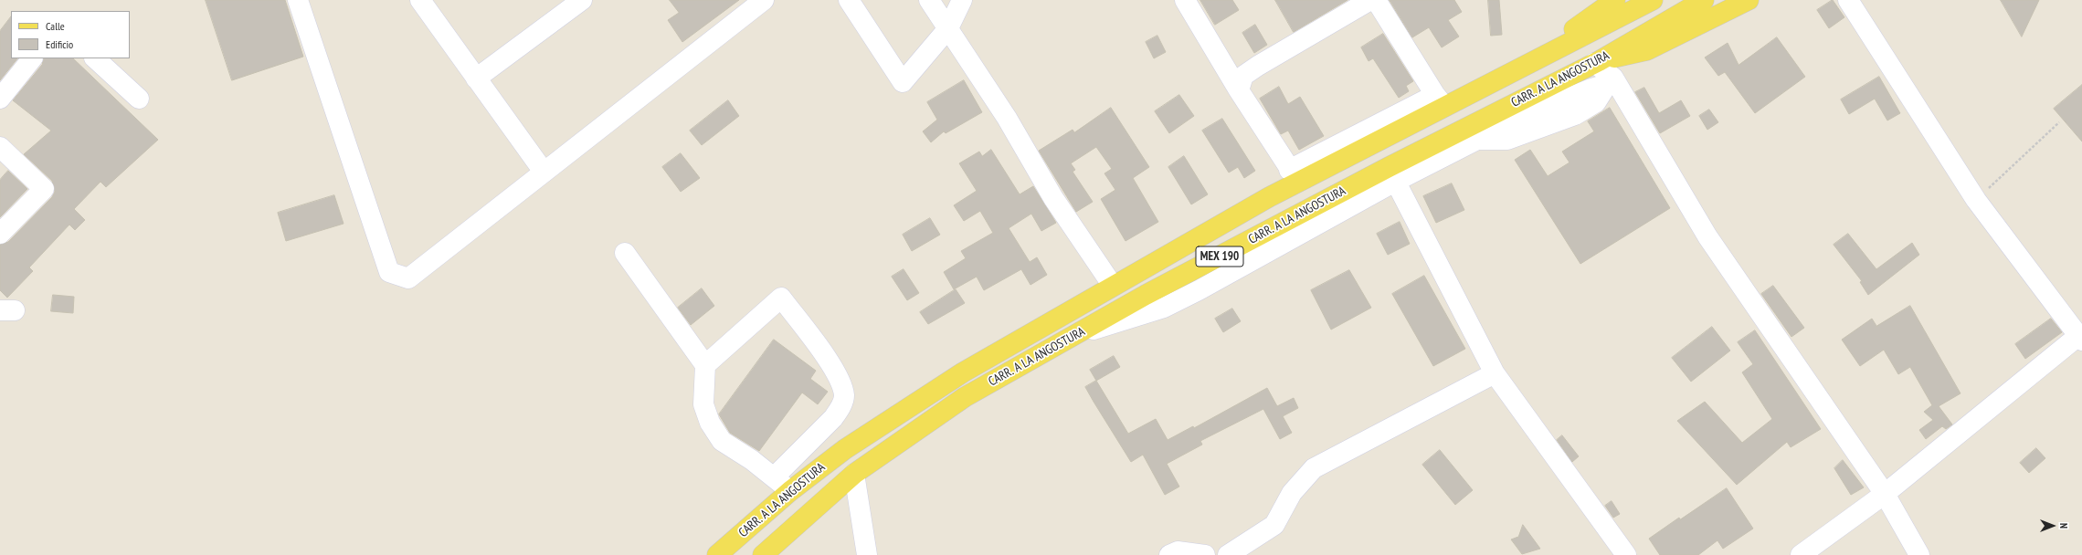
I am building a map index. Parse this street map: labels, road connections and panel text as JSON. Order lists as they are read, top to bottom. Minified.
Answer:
{"streets":{"main road":["CARR. A LA ANGOSTURA","MEX 190"]},"legend":["Calle","Edificio"],"north":"right"}
